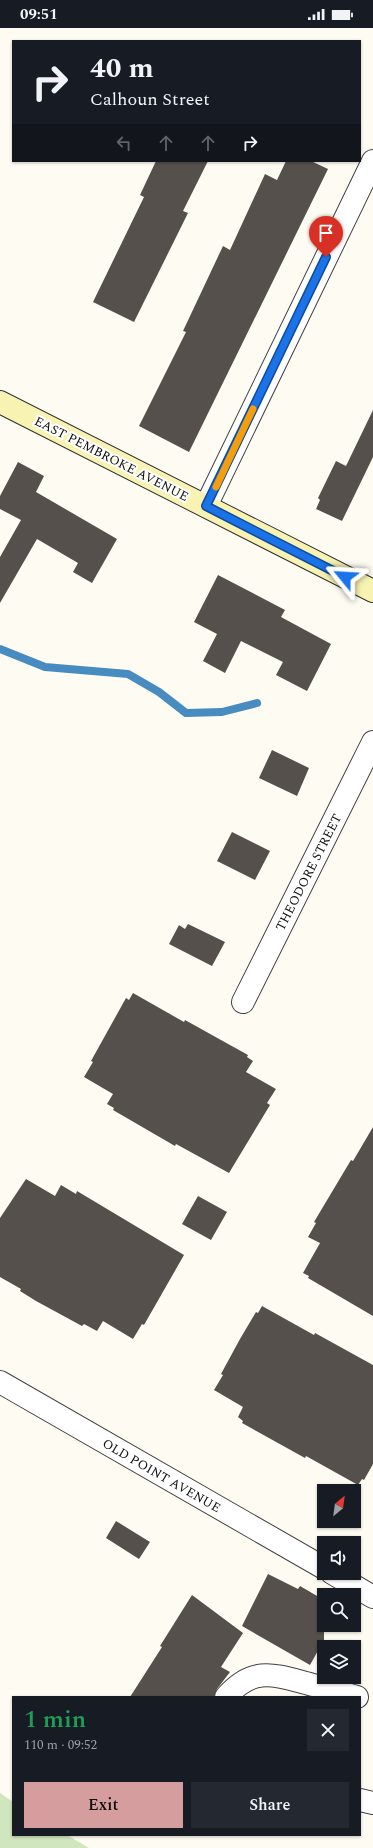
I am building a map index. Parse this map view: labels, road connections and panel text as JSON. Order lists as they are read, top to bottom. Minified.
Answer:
{"streets":{"main road":["EAST PEMBROKE AVENUE"],"street":["THEODORE STREET","OLD POINT AVENUE"]},"north":"top right","page":{"status":"09:51","turn":["40 m","Calhoun Street"],"heading":["1 min","110 m · 09:52"],"buttons":["Exit","Share"]}}
